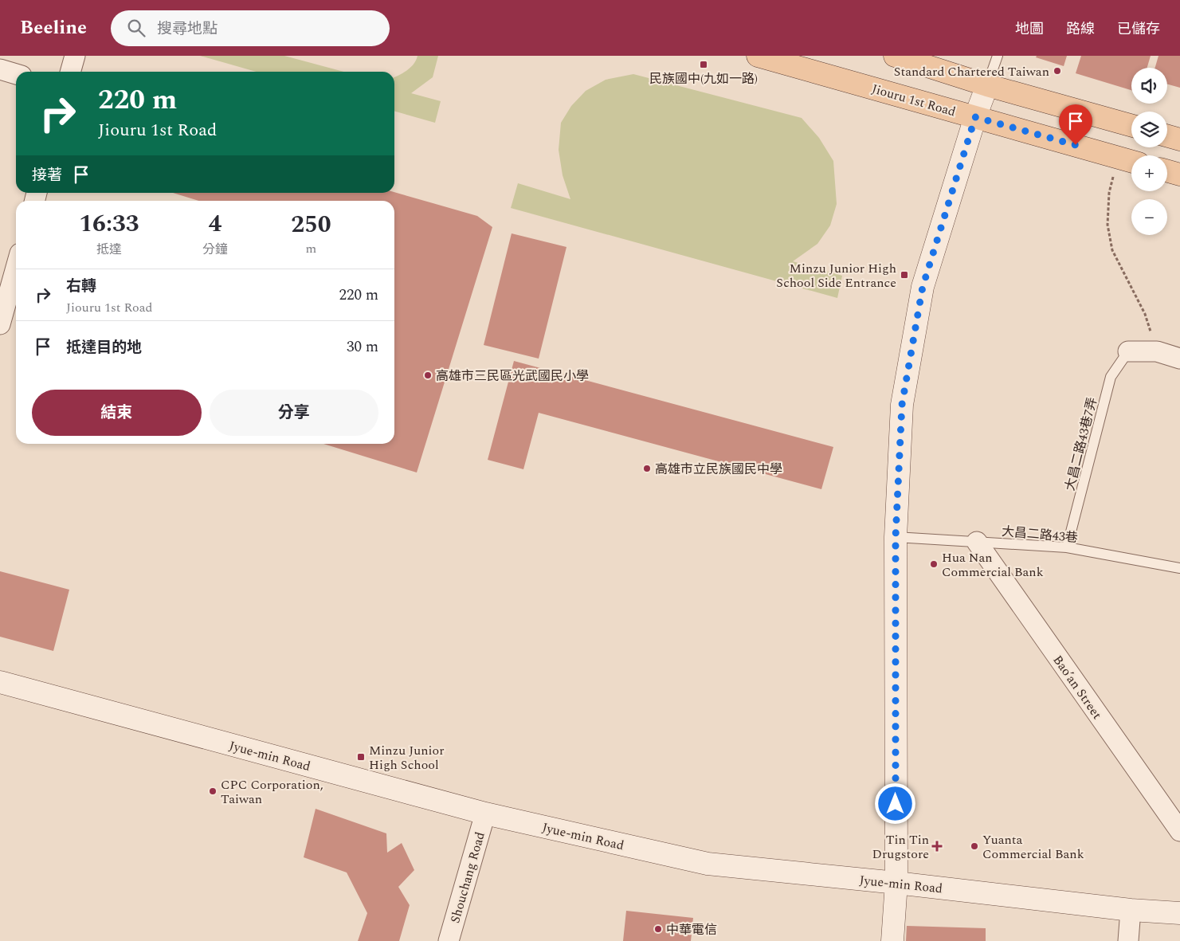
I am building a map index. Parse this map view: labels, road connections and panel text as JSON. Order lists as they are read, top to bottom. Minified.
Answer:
{"streets":{"main road":["Jiouru 1st Road"],"street":["Bao’an Street","Jyue-min Road","Shouchang Road"],"lane":["大昌二路43巷7弄","大昌二路43巷"]},"crossings":[["大昌二路43巷7弄","大昌二路43巷"],["大昌二路43巷","Bao’an Street"],["Jyue-min Road","Shouchang Road"]],"places":{"transit":["民族國中(九如一路)","Minzu Junior High School Side Entrance","Minzu Junior High School"],"other":["Standard Chartered Taiwan","高雄市三民區光武國民小學","高雄市立民族國民中學","Hua Nan Commercial Bank","CPC Corporation, Taiwan","Yuanta Commercial Bank","中華電信"],"health":["Tin Tin Drugstore"]},"page":{"header":"Beeline","search":"搜尋地點","nav":["地圖","路線","已儲存"],"map_buttons":["+","−"],"turn":["220 m","Jiouru 1st Road"],"then":"接著","eta":["16:33","抵達","4","分鐘","250","m"],"list":[{"name":"右轉","note":"Jiouru 1st Road","value":"220 m"},{"name":"抵達目的地","value":"30 m"}],"buttons":["結束","分享"]}}
